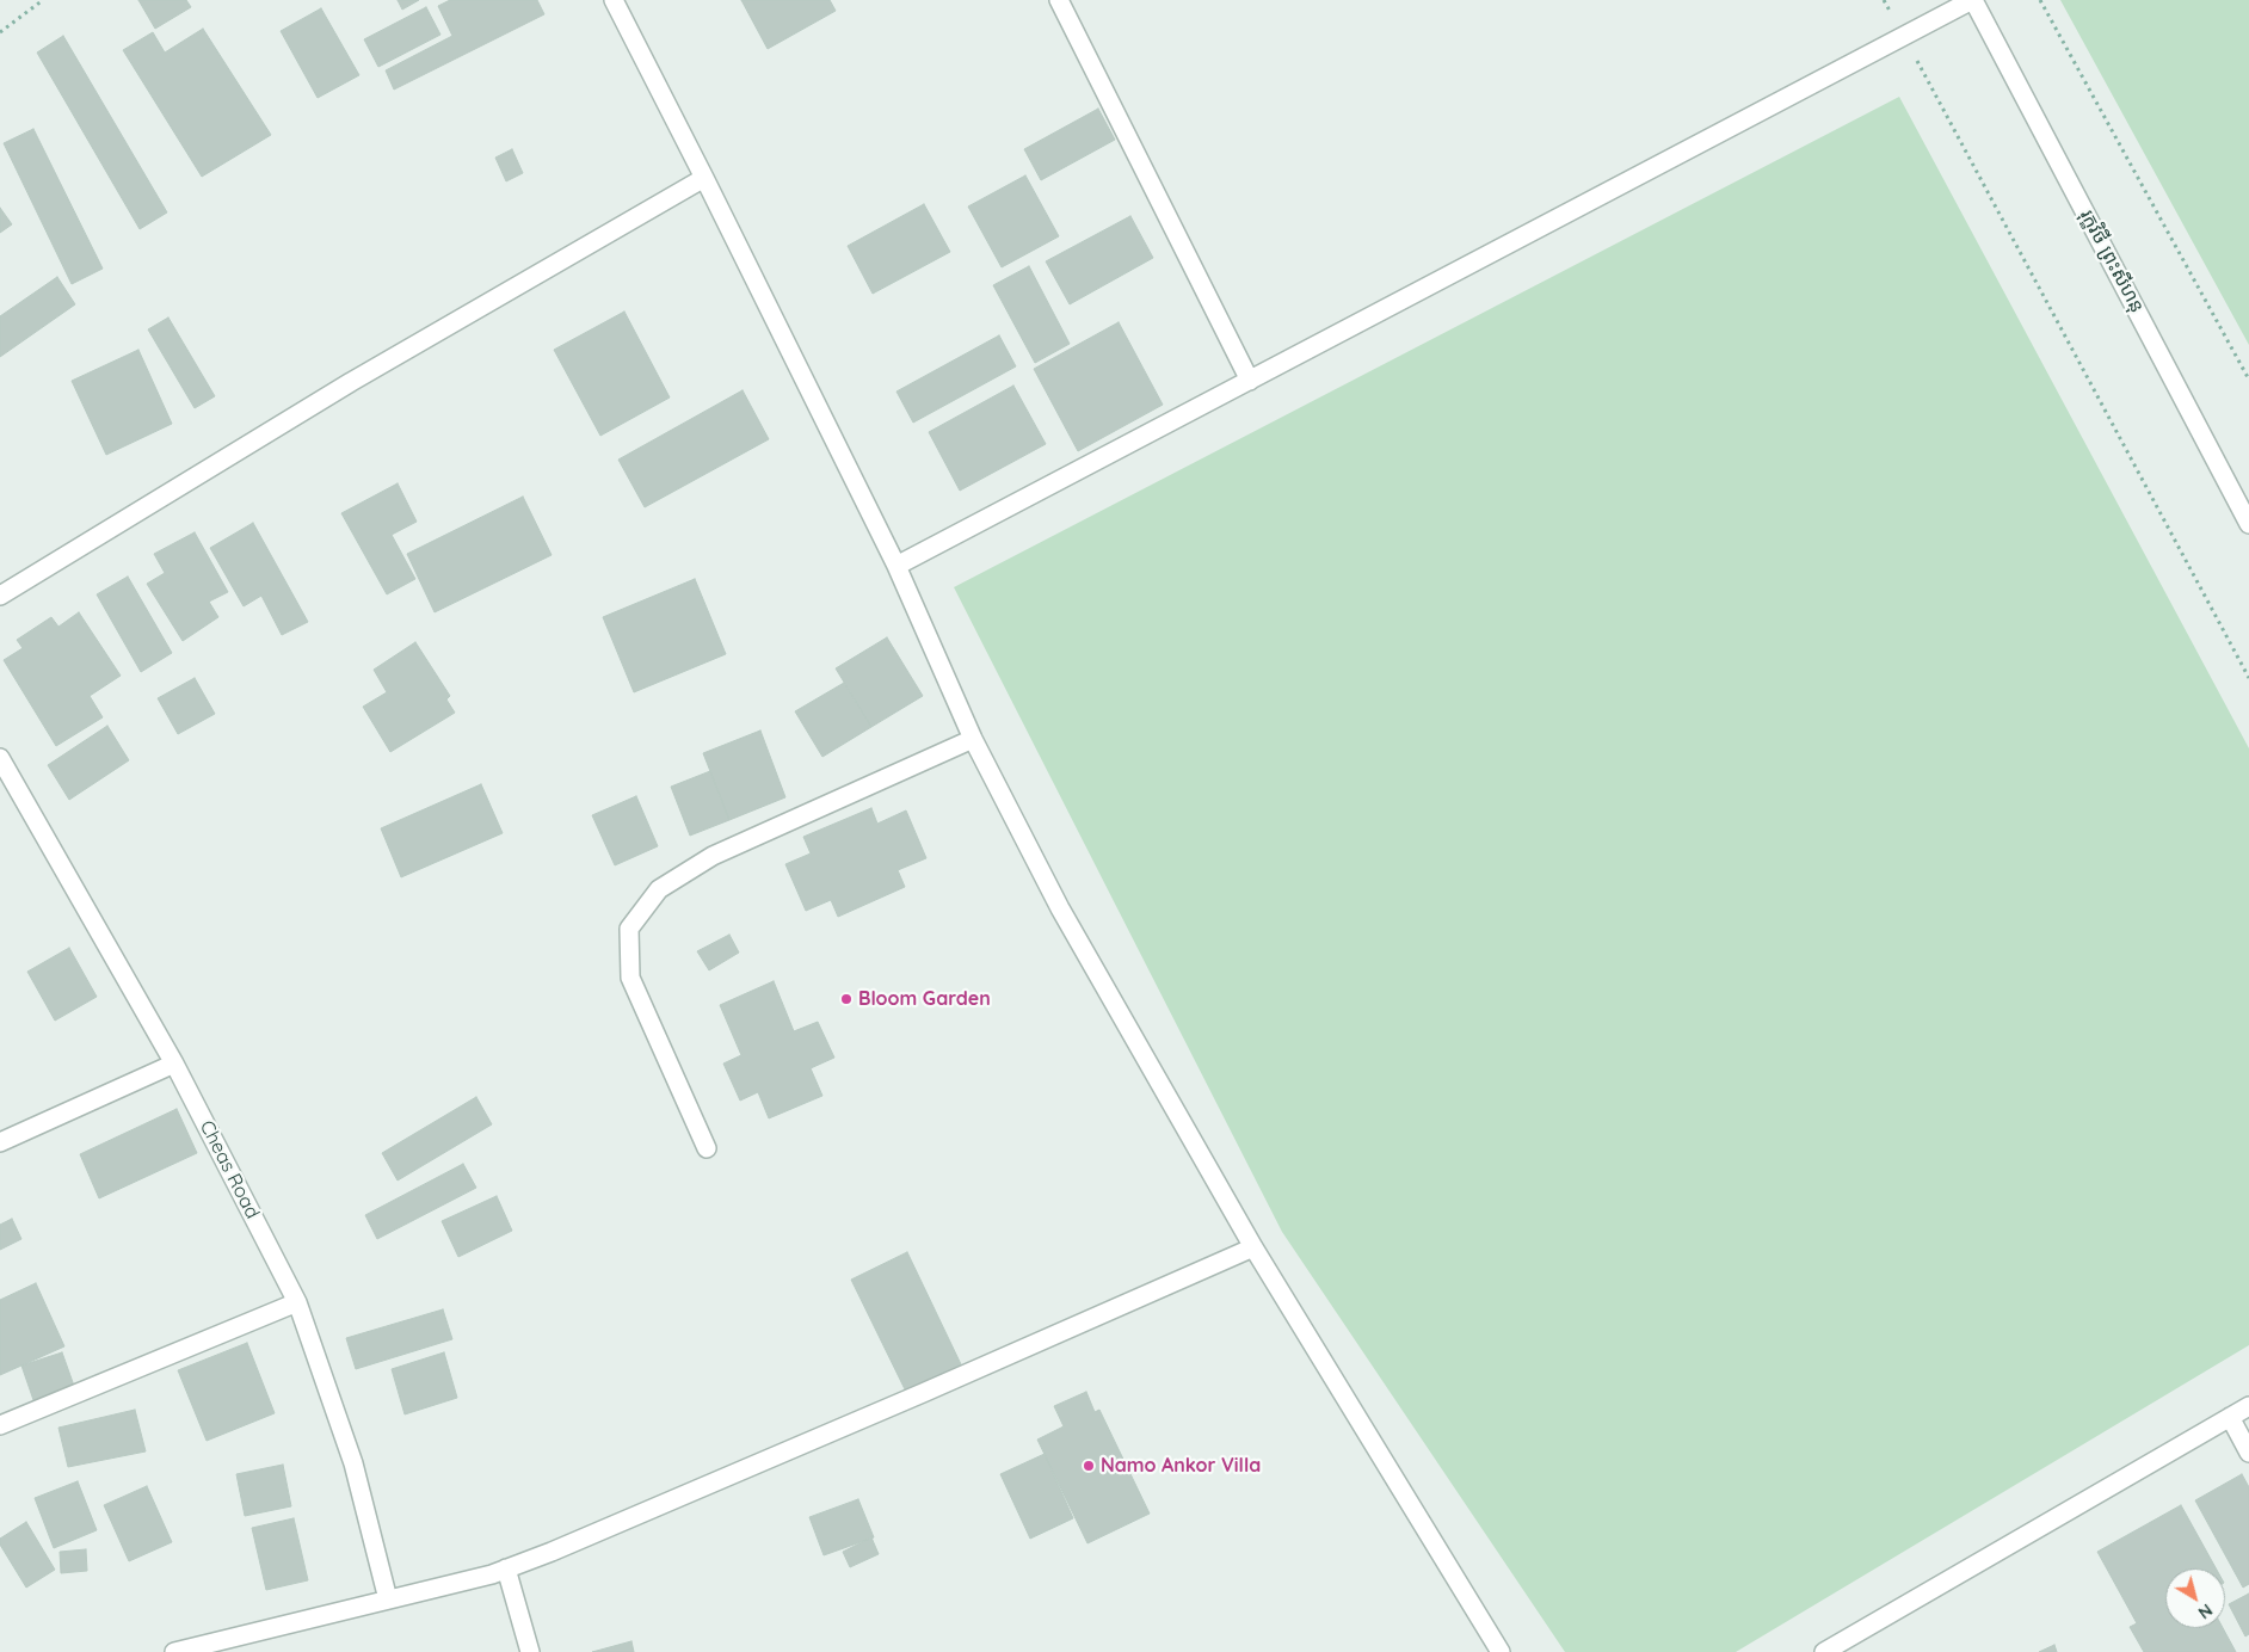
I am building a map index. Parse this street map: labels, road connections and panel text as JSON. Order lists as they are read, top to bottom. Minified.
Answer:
{"streets":{"street":["រុក្ខវិថី ព្រះសីហនុ","Cheas Road"]},"places":["Bloom Garden","Namo Ankor Villa"],"north":"bottom right"}
